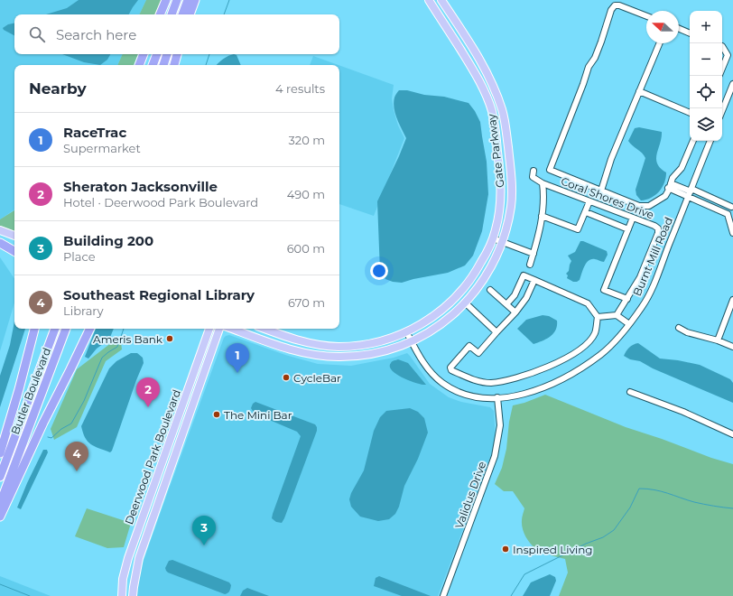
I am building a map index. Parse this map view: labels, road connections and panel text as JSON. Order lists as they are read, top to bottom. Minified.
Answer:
{"streets":{"highway":["Butler Boulevard"],"main road":["Gate Parkway","Deerwood Park Boulevard"],"street":["Coral Shores Drive","Burnt Mill Road","Validus Drive"]},"crossings":[["Gate Parkway","Burnt Mill Road"],["Burnt Mill Road","Validus Drive"]],"places":["Ameris Bank","CycleBar","The Mini Bar","Inspired Living"],"north":"left","page":{"map_buttons":["+","−"],"search":"Search here","heading":["Nearby","4 results"],"list":[{"mark":"1","name":"RaceTrac","note":"Supermarket","value":"320 m"},{"mark":"2","name":"Sheraton Jacksonville","note":"Hotel · Deerwood Park Boulevard","value":"490 m"},{"mark":"3","name":"Building 200","note":"Place","value":"600 m"},{"mark":"4","name":"Southeast Regional Library","note":"Library","value":"670 m"}],"pins":["1","2","4","3"]}}
